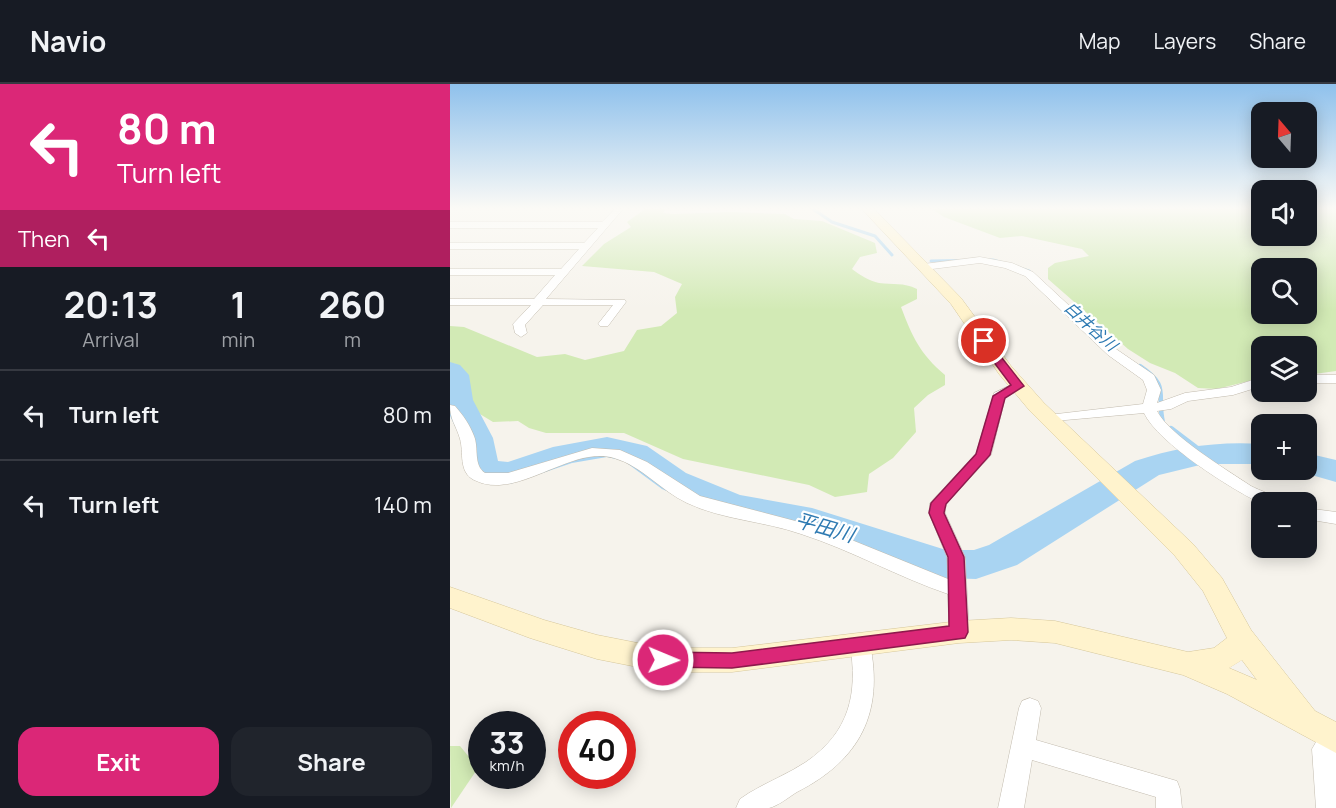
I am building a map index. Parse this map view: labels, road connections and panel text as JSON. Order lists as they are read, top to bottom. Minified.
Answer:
{"water":["白井谷川","平田川"],"north":"top","page":{"header":"Navio","nav":["Map","Layers","Share"],"turn":["80 m","Turn left"],"map_buttons":["+","−"],"then":"Then","eta":["20:13","Arrival","1","min","260","m"],"list":[{"name":"Turn left","value":"80 m"},{"name":"Turn left","value":"140 m"}],"speed":"33 km/h","limit":"40","buttons":["Exit","Share"]}}
